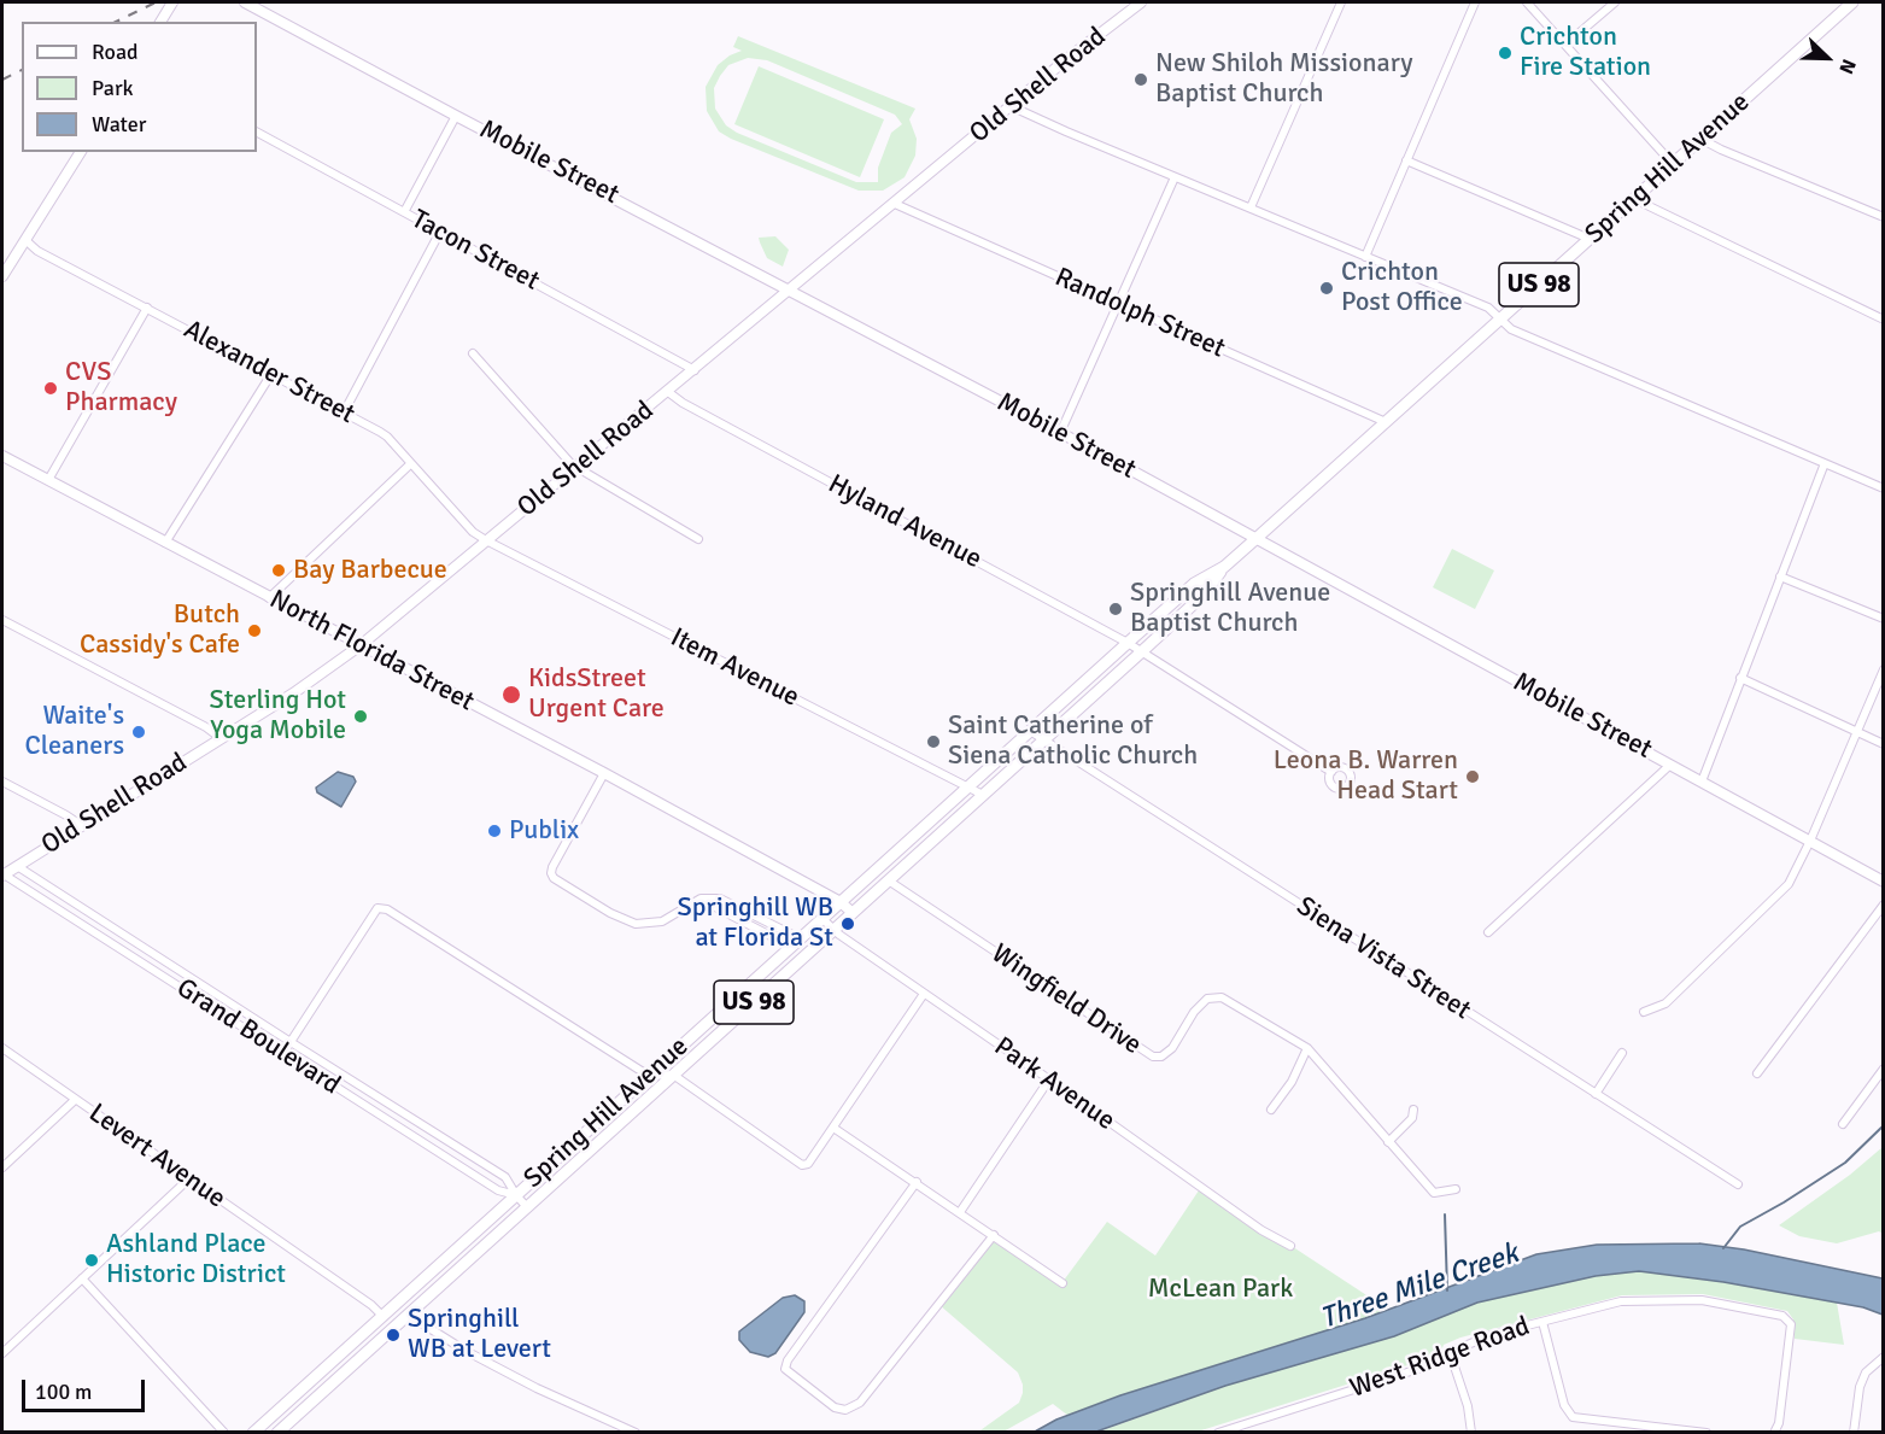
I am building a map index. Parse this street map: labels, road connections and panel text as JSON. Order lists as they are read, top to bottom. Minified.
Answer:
{"streets":{"main road":["Spring Hill Avenue","US 98"],"street":["Old Shell Road","Mobile Street","Tacon Street","Randolph Street","Alexander Street","Hyland Avenue","North Florida Street","Item Avenue","Siena Vista Street","Wingfield Drive","Grand Boulevard","Park Avenue","Levert Avenue","West Ridge Road"]},"crossings":[["Old Shell Road","Mobile Street"],["Old Shell Road","Tacon Street"],["Old Shell Road","Randolph Street"],["Old Shell Road","Alexander Street"],["Old Shell Road","Hyland Avenue"],["Old Shell Road","North Florida Street"],["Old Shell Road","Item Avenue"],["Old Shell Road","Grand Boulevard"],["Mobile Street","Spring Hill Avenue"],["Spring Hill Avenue","Randolph Street"],["Spring Hill Avenue","Hyland Avenue"],["Spring Hill Avenue","North Florida Street"],["Spring Hill Avenue","Item Avenue"],["Spring Hill Avenue","Siena Vista Street"],["Spring Hill Avenue","Wingfield Drive"],["Spring Hill Avenue","Grand Boulevard"],["Spring Hill Avenue","Park Avenue"],["Spring Hill Avenue","Levert Avenue"],["Alexander Street","Item Avenue"]],"water":["Three Mile Creek"],"parks":["McLean Park"],"places":["Crichton Fire Station","New Shiloh Missionary Baptist Church","Crichton Post Office","CVS Pharmacy","Bay Barbecue","Springhill Avenue Baptist Church","Butch Cassidy's Cafe","KidsStreet Urgent Care","Sterling Hot Yoga Mobile","Waite's Cleaners","Saint Catherine of Siena Catholic Church","Leona B. Warren Head Start","Publix","Springhill WB at Florida St","Ashland Place Historic District","Springhill WB at Levert"],"legend":["Road","Park","Water"],"scale_bar":"100 m","north":"bottom right"}
